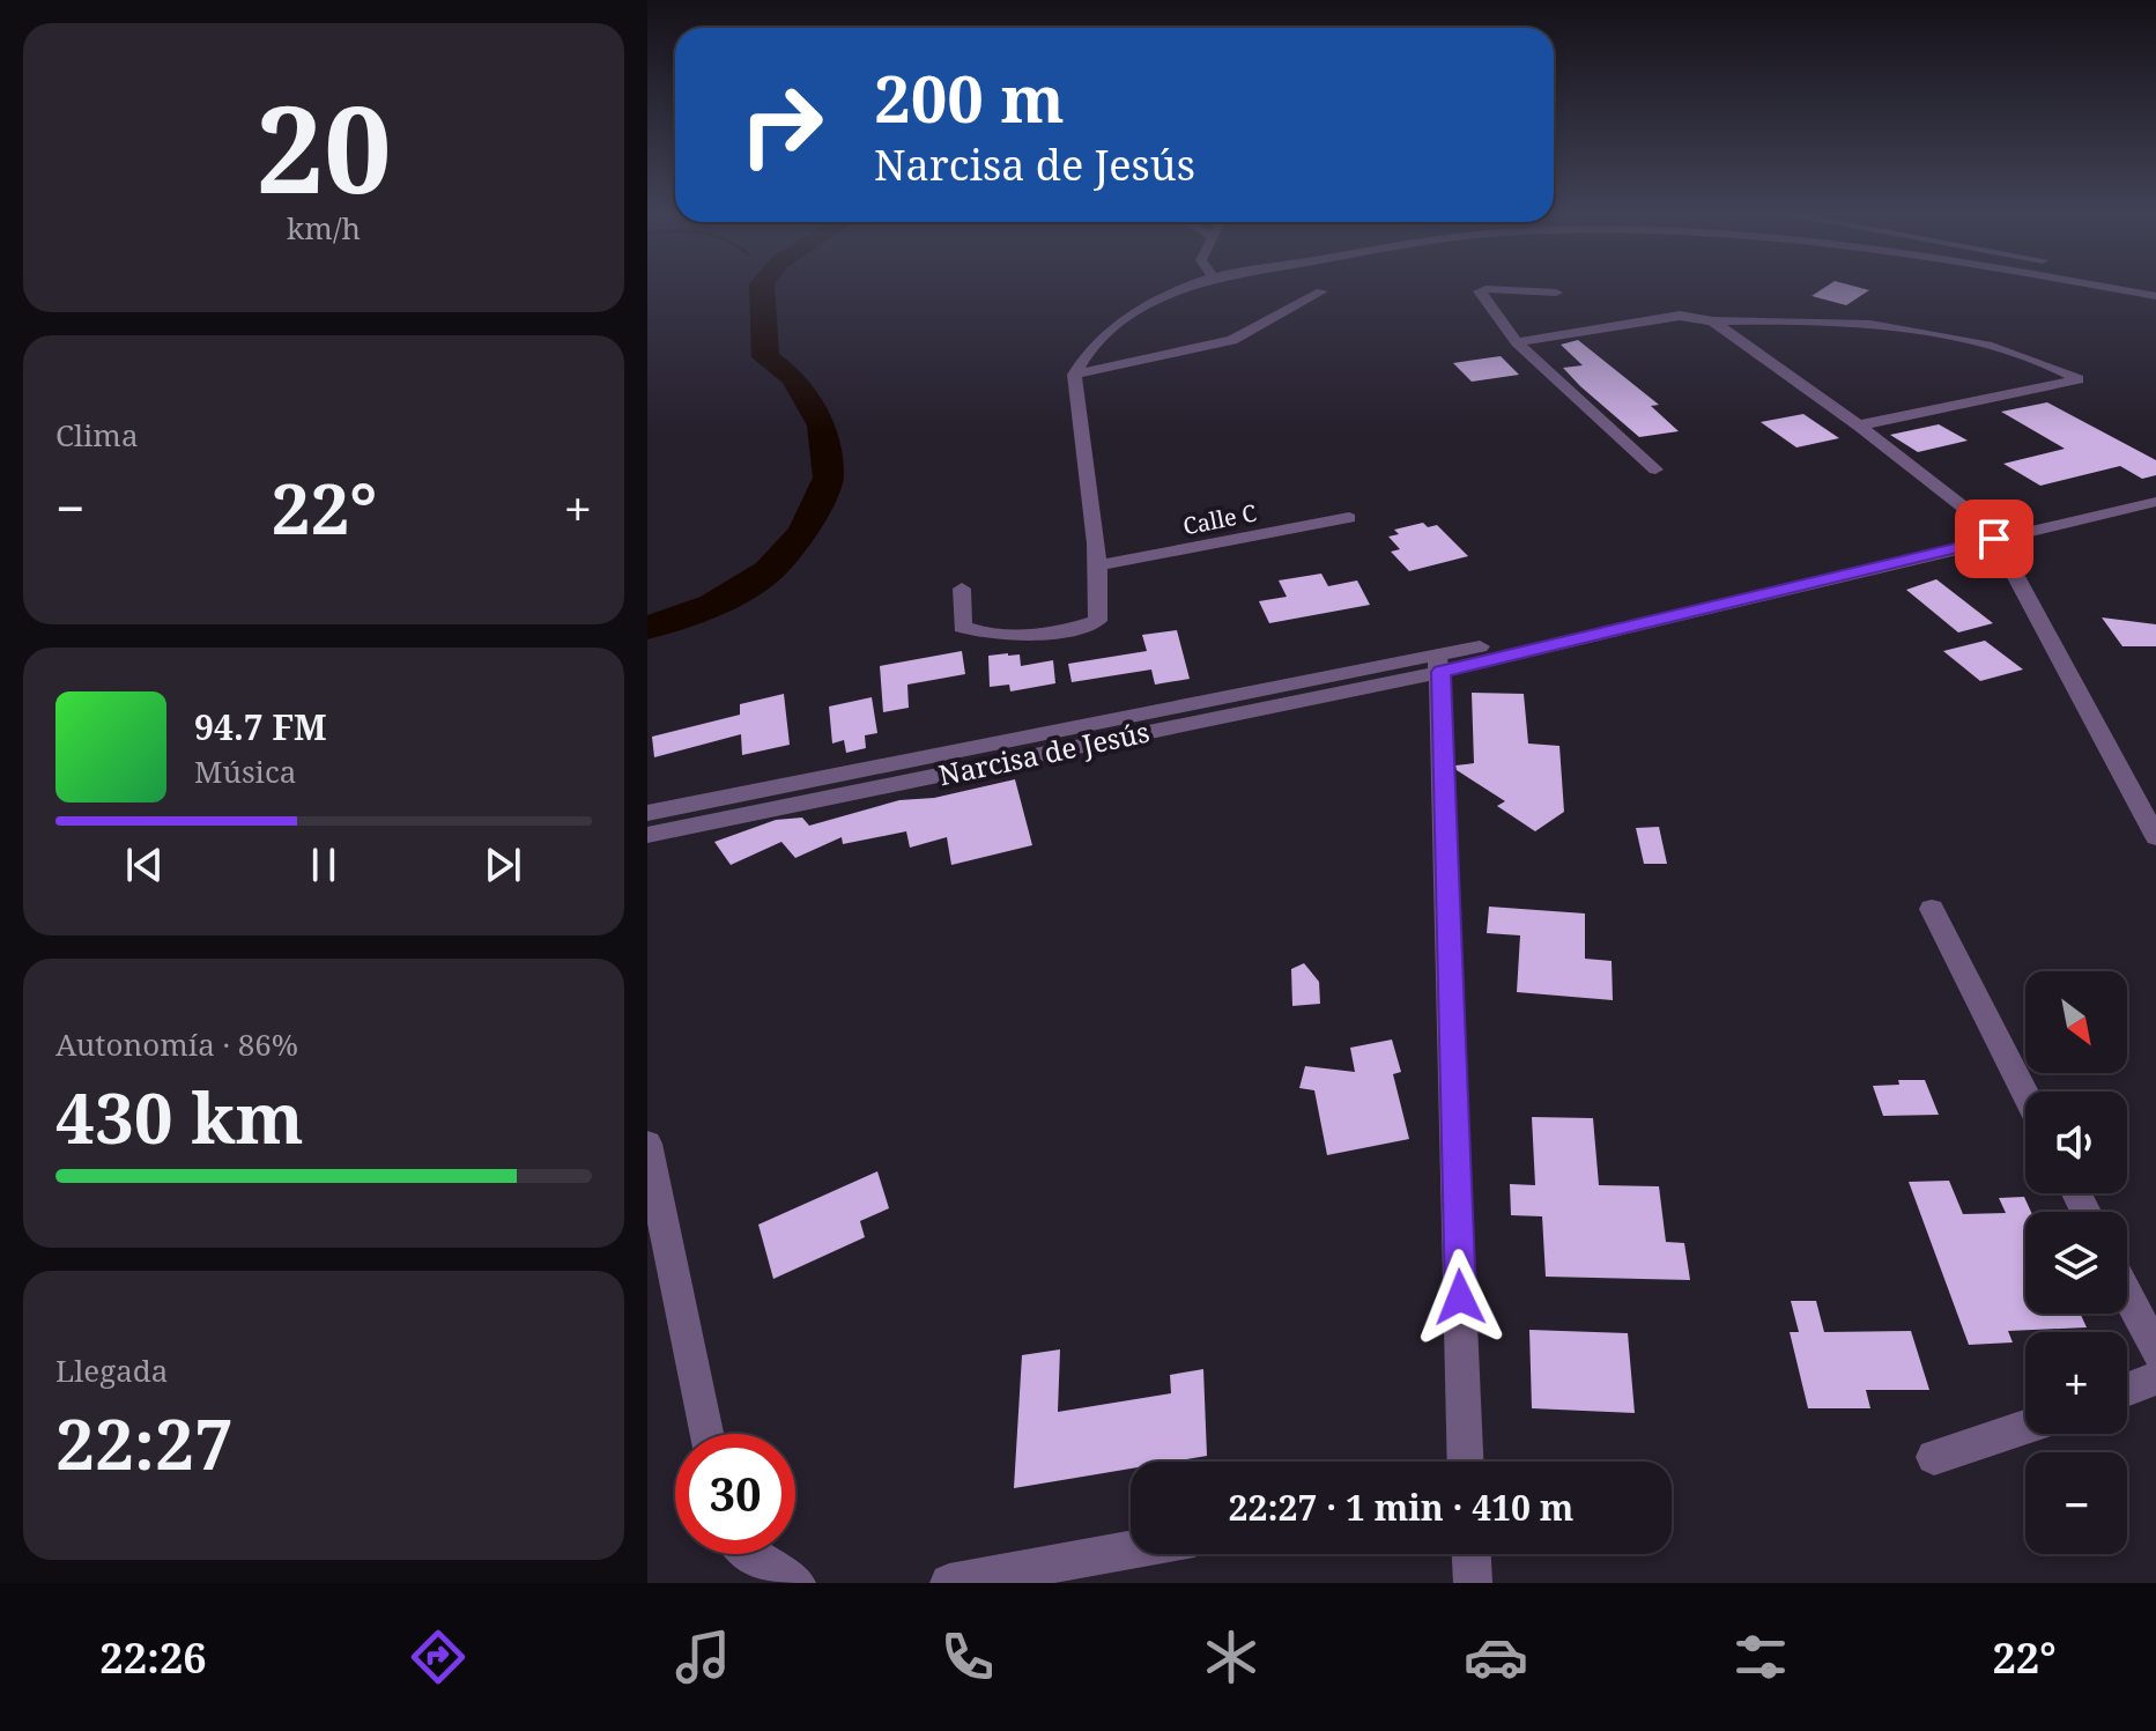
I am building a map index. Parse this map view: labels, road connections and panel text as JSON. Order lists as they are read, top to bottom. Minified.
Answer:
{"streets":{"street":["Calle C","Narcisa de Jesús"]},"north":"bottom right","page":{"tile":[["20","km/h"],"Clima",["Autonomía · 86%","430 km"],["Llegada","22:27"]],"turn":["200 m","Narcisa de Jesús"],"heat":["−","22°","+"],"song":["94.7 FM","Música"],"map_buttons":["+","−"],"limit":"30","trip":"22:27 · 1 min · 410 m","tabs":["22:26","22°"]}}
